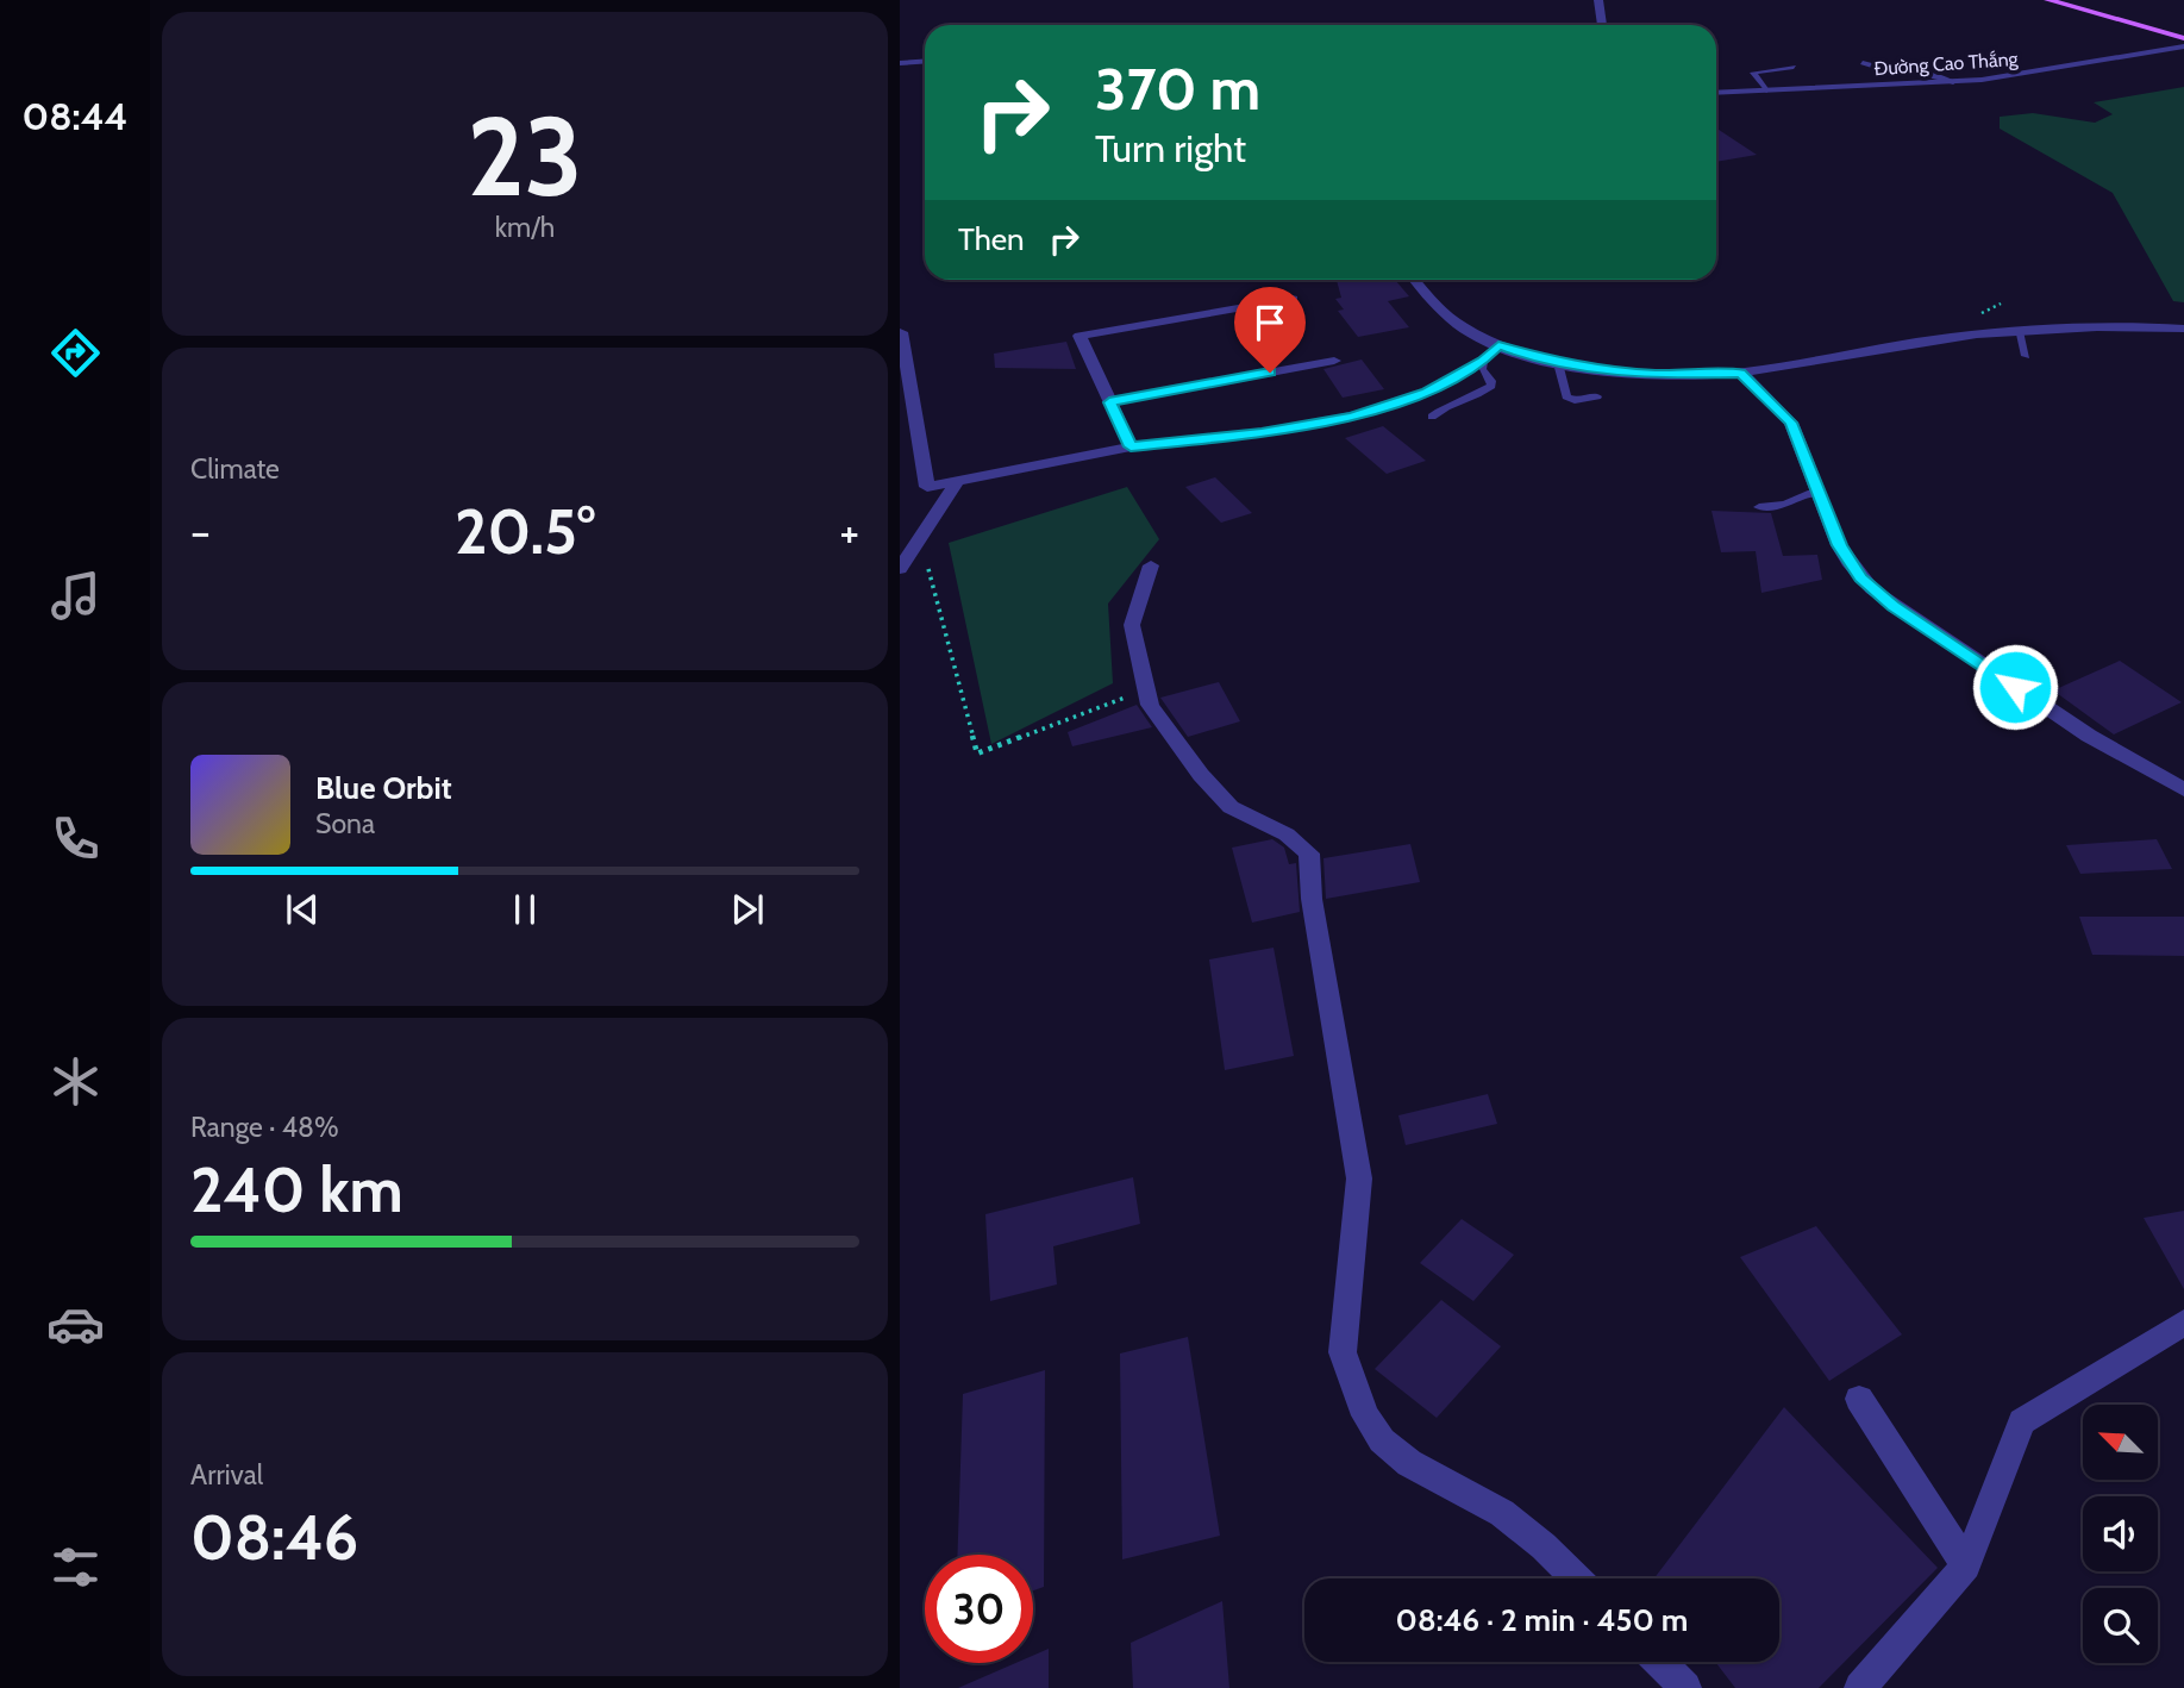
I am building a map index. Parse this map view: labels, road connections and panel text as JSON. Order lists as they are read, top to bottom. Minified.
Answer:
{"streets":{"street":["Đường Cao Thắng"]},"north":"top left","page":{"tabs":"08:44","tile":[["23","km/h"],"Climate",["Range · 48%","240 km"],["Arrival","08:46"]],"turn":["370 m","Turn right"],"then":"Then","heat":["−","20.5°","+"],"song":["Blue Orbit","Sona"],"limit":"30","trip":"08:46 · 2 min · 450 m"}}
